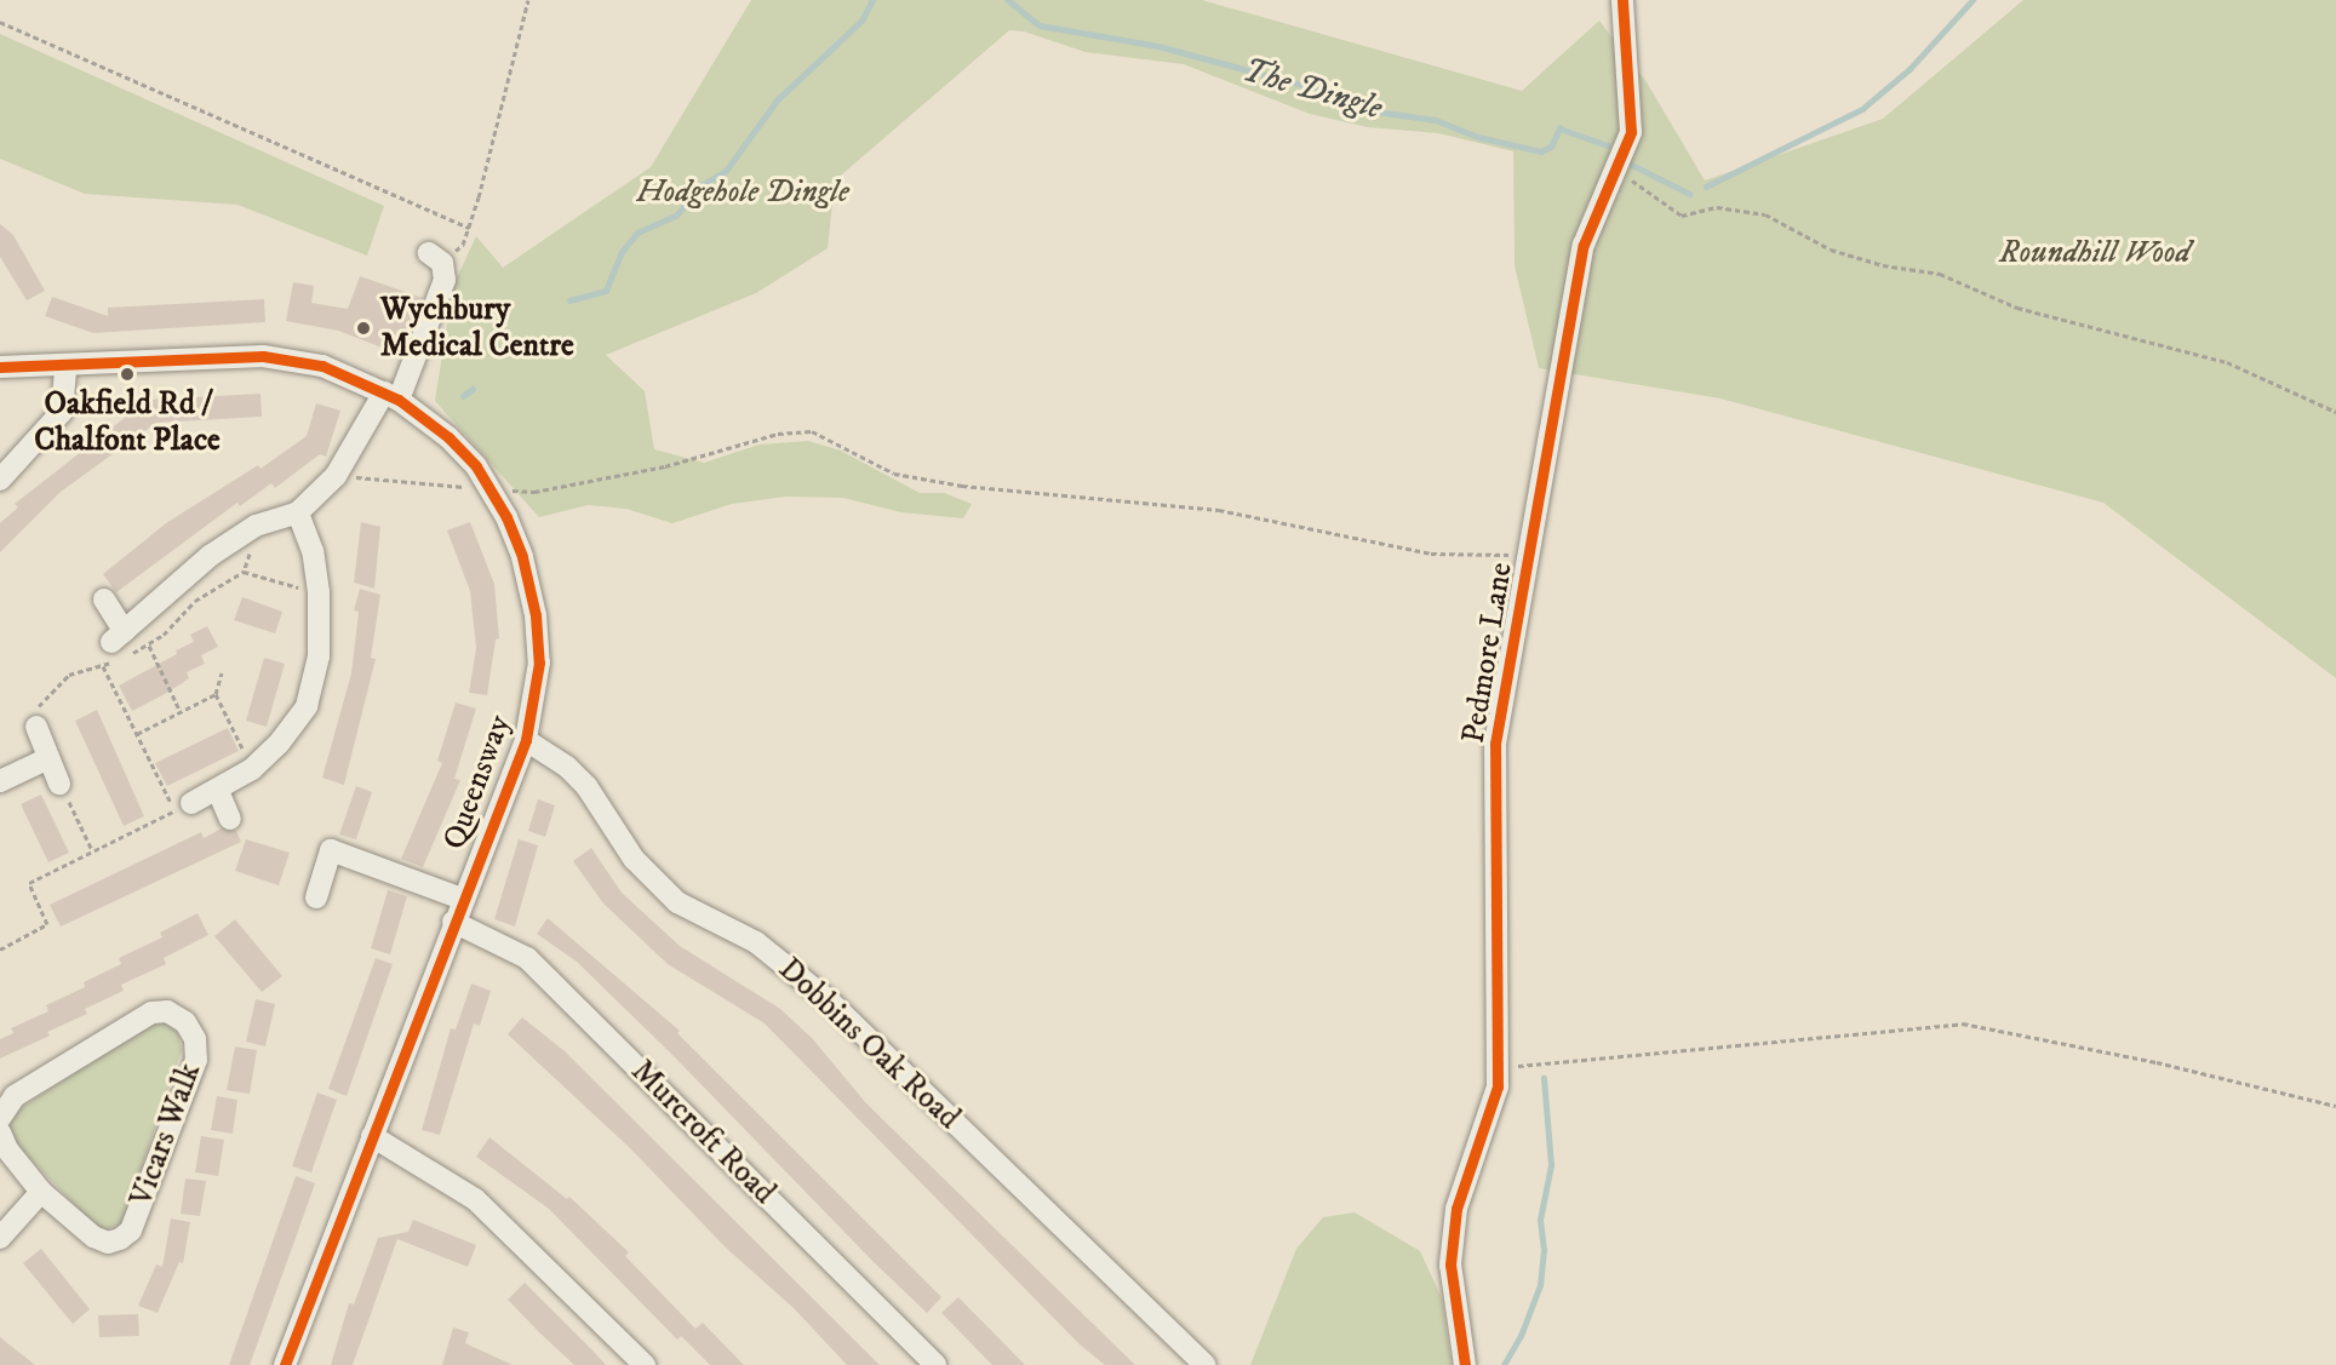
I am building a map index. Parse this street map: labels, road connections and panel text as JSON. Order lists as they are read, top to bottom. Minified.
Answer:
{"streets":{"street":["Pedmore Lane","Queensway","Dobbins Oak Road","Murcroft Road","Vicars Walk"]},"crossings":[["Queensway","Dobbins Oak Road"],["Queensway","Murcroft Road"]],"water":["The Dingle"],"parks":["Hodgehole Dingle","Roundhill Wood"],"places":["Wychbury Medical Centre","Oakfield Rd / Chalfont Place"]}
